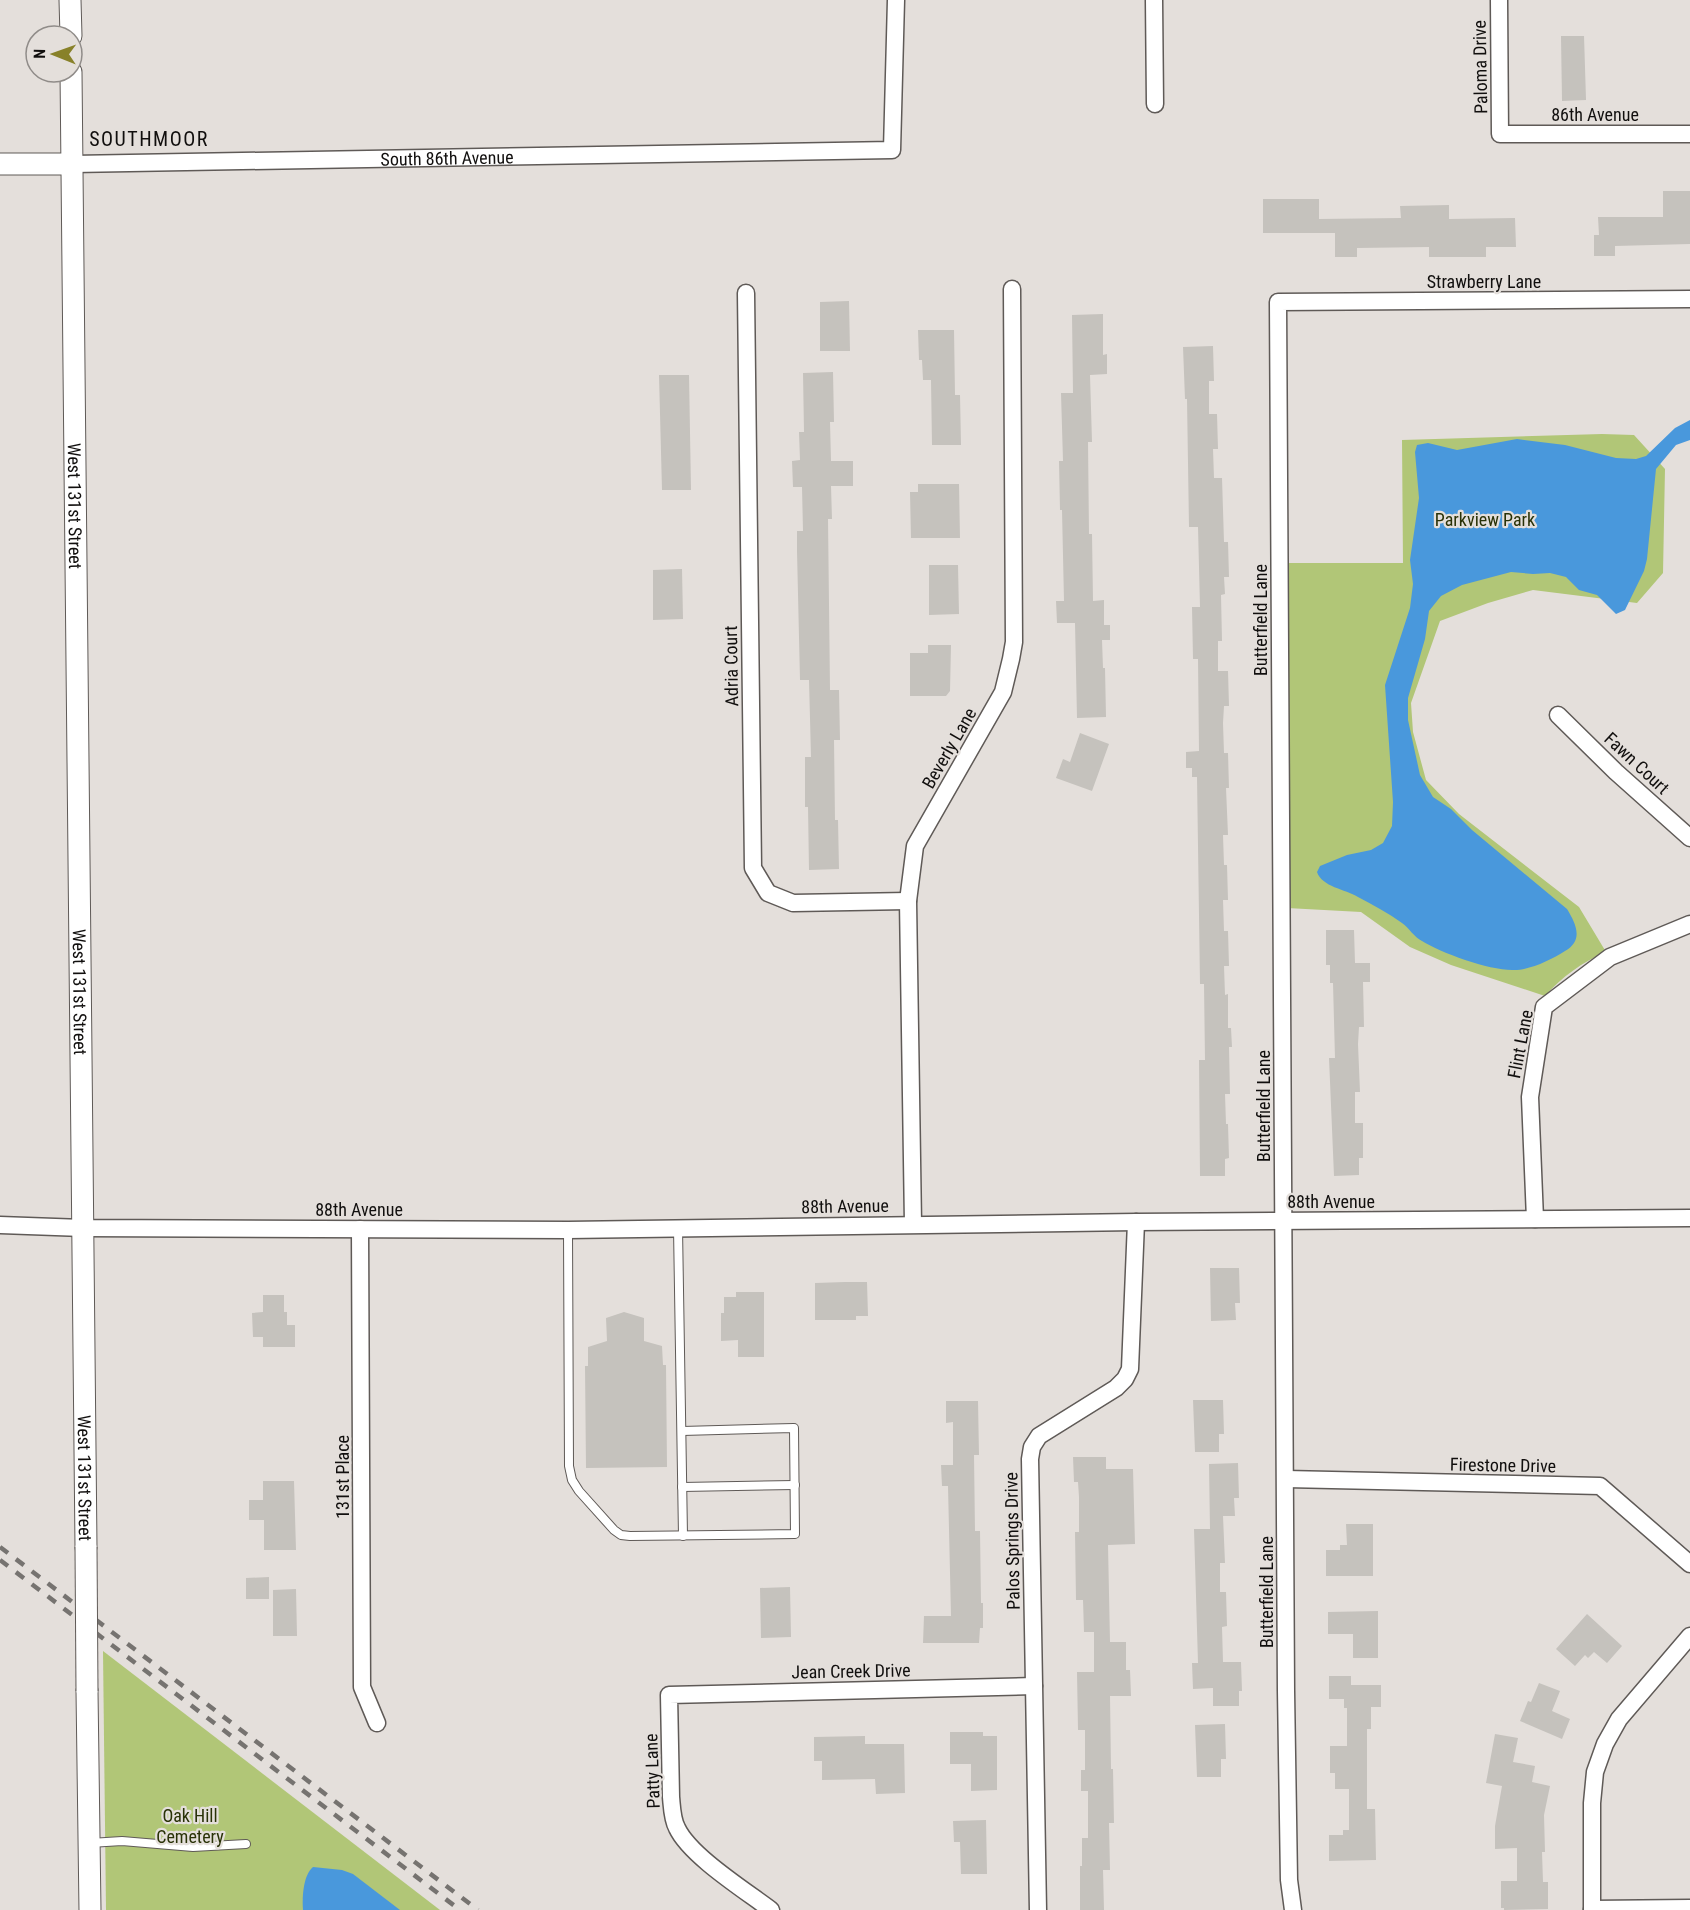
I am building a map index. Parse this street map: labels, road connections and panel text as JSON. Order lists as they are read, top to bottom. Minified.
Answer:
{"streets":{"street":["Paloma Drive","86th Avenue","South 86th Avenue","Strawberry Lane","West 131st Street","Butterfield Lane","Adria Court","Beverly Lane","Fawn Court","Flint Lane","88th Avenue","Firestone Drive","131st Place","Palos Springs Drive","Jean Creek Drive","Patty Lane"]},"crossings":[["Paloma Drive","86th Avenue"],["South 86th Avenue","West 131st Street"],["Strawberry Lane","Butterfield Lane"],["West 131st Street","88th Avenue"],["Butterfield Lane","88th Avenue"],["Butterfield Lane","Firestone Drive"],["Adria Court","Beverly Lane"],["Beverly Lane","88th Avenue"],["Flint Lane","88th Avenue"],["88th Avenue","131st Place"],["88th Avenue","Palos Springs Drive"],["Palos Springs Drive","Jean Creek Drive"],["Jean Creek Drive","Patty Lane"]],"districts":["SOUTHMOOR"],"parks":["Parkview Park","Oak Hill Cemetery"],"north":"left"}
